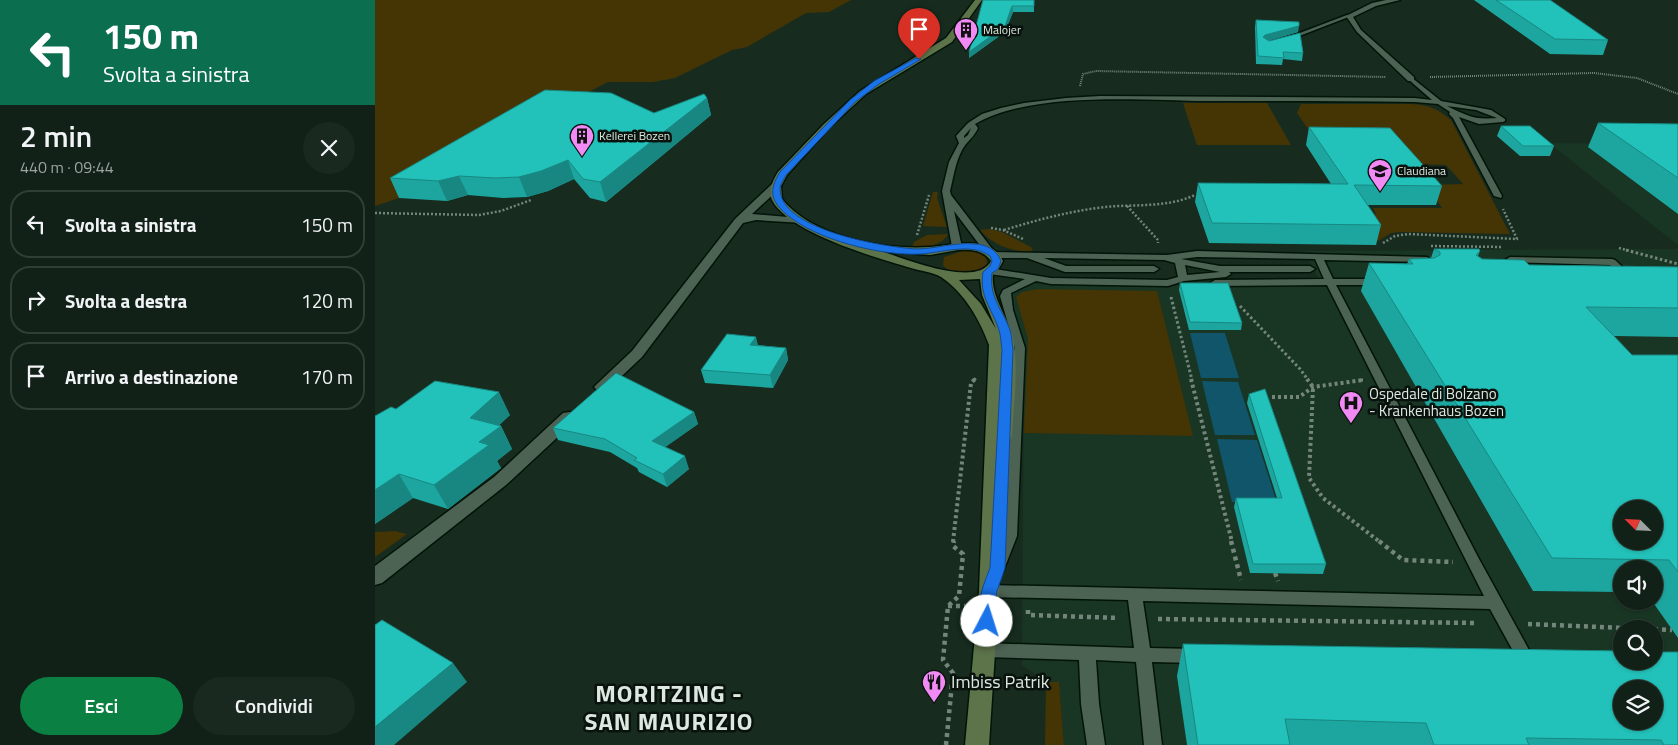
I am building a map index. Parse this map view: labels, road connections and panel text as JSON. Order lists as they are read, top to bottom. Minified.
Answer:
{"districts":["MORITZING - SAN MAURIZIO"],"places":{"building":["Malojer","Kellerei Bozen"],"school or university":["Claudiana"],"hospital":["Ospedale di Bolzano - Krankenhaus Bozen"],"restaurant":["Imbiss Patrik"]},"north":"top left","page":{"turn":["150 m","Svolta a sinistra"],"heading":["2 min","440 m · 09:44"],"list":[{"name":"Svolta a sinistra","value":"150 m"},{"name":"Svolta a destra","value":"120 m"},{"name":"Arrivo a destinazione","value":"170 m"}],"buttons":["Esci","Condividi"]}}
